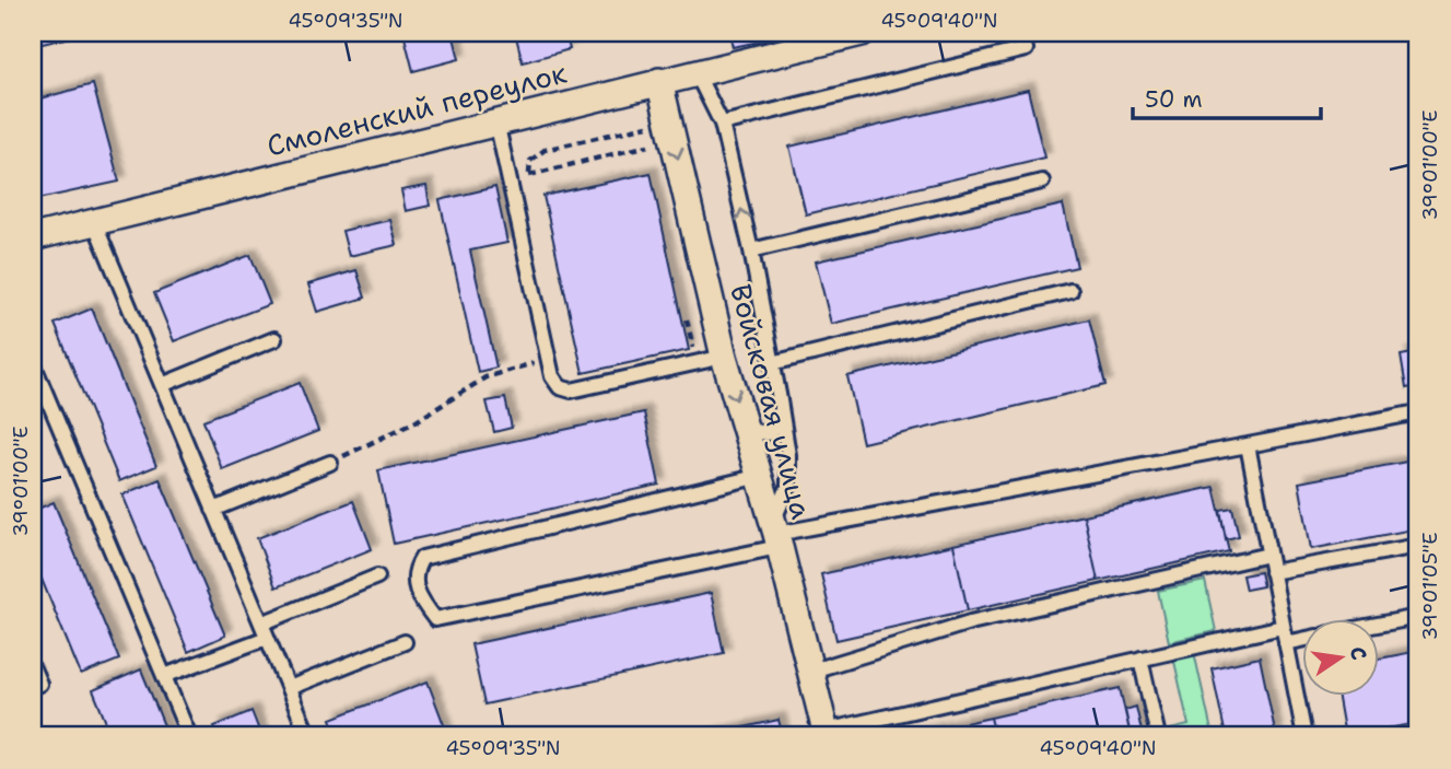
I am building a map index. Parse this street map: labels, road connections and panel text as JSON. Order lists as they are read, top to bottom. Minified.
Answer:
{"streets":{"street":["Смоленский переулок","Войсковая улица"]},"crossings":[["Смоленский переулок","Войсковая улица"]],"one_way":["Войсковая улица"],"scale_bar":"50 m","north":"right","coordinates":["45°09'35\"N","45°09'40\"N","39°01'00\"E","39°01'05\"E"]}
